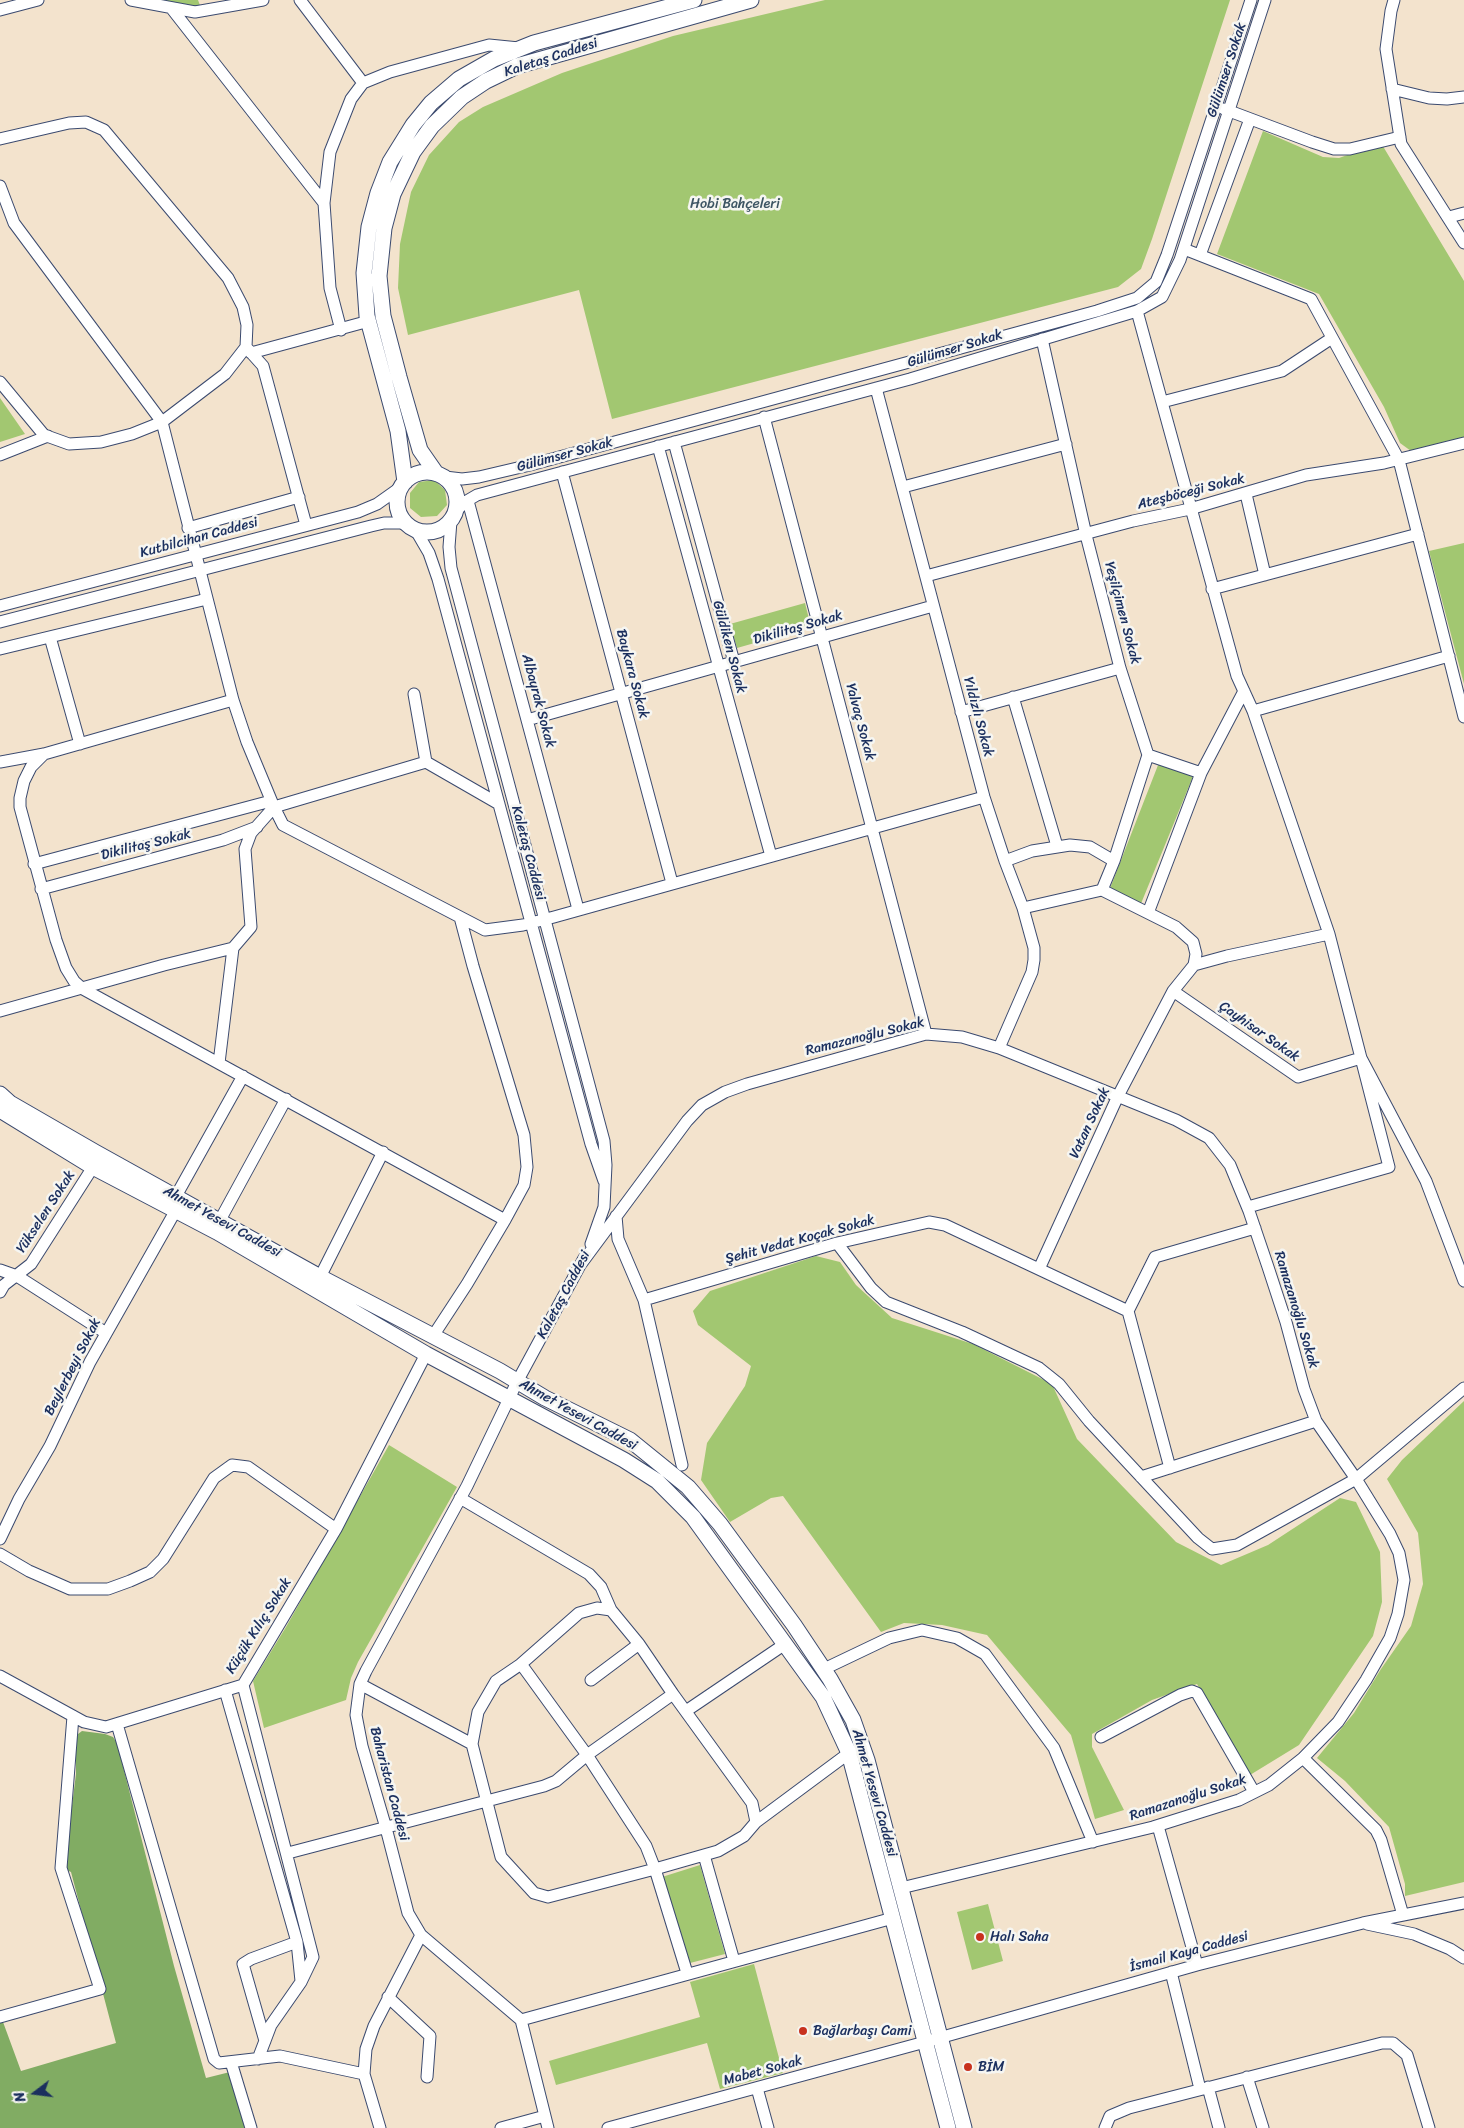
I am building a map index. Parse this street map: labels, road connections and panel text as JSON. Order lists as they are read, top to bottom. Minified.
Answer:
{"streets":{"main road":["Kaletaş Caddesi","Ahmet Yesevi Caddesi"],"street":["Gülümser Sokak","Ateşböceği Sokak","Kutbilcihan Caddesi","Yeşilçimen Sokak","Dikilitaş Sokak","Güldiken Sokak","Baykara Sokak","Albayrak Sokak","Yıldızlı Sokak","Yalvaç Sokak","Çayhisar Sokak","Ramazanoğlu Sokak","Vatan Sokak","Yükselen Sokak","Şehit Vedat Koçak Sokak","Beylerbeyi Sokak","Küçük Kılıç Sokak","Baharistan Caddesi","İsmail Kaya Caddesi","Mabet Sokak"]},"crossings":[["Kaletaş Caddesi","Gülümser Sokak"],["Kaletaş Caddesi","Kutbilcihan Caddesi"],["Kaletaş Caddesi","Ramazanoğlu Sokak"],["Kaletaş Caddesi","Ahmet Yesevi Caddesi"],["Kaletaş Caddesi","Baharistan Caddesi"],["Gülümser Sokak","Kutbilcihan Caddesi"],["Gülümser Sokak","Yeşilçimen Sokak"],["Gülümser Sokak","Güldiken Sokak"],["Gülümser Sokak","Baykara Sokak"],["Gülümser Sokak","Albayrak Sokak"],["Gülümser Sokak","Yıldızlı Sokak"],["Gülümser Sokak","Yalvaç Sokak"],["Ateşböceği Sokak","Yeşilçimen Sokak"],["Ateşböceği Sokak","Yıldızlı Sokak"],["Dikilitaş Sokak","Güldiken Sokak"],["Dikilitaş Sokak","Baykara Sokak"],["Dikilitaş Sokak","Albayrak Sokak"],["Dikilitaş Sokak","Yıldızlı Sokak"],["Dikilitaş Sokak","Yalvaç Sokak"],["Yıldızlı Sokak","Ramazanoğlu Sokak"],["Yalvaç Sokak","Ramazanoğlu Sokak"],["Çayhisar Sokak","Vatan Sokak"],["Ramazanoğlu Sokak","Vatan Sokak"],["Ramazanoğlu Sokak","Ahmet Yesevi Caddesi"],["Vatan Sokak","Şehit Vedat Koçak Sokak"],["Yükselen Sokak","Ahmet Yesevi Caddesi"],["Ahmet Yesevi Caddesi","Beylerbeyi Sokak"],["Ahmet Yesevi Caddesi","Küçük Kılıç Sokak"],["Ahmet Yesevi Caddesi","Baharistan Caddesi"],["Ahmet Yesevi Caddesi","İsmail Kaya Caddesi"],["Ahmet Yesevi Caddesi","Mabet Sokak"],["İsmail Kaya Caddesi","Mabet Sokak"]],"parks":["Hobi Bahçeleri"],"places":["Halı Saha","Bağlarbaşı Cami","BİM"],"north":"left"}
